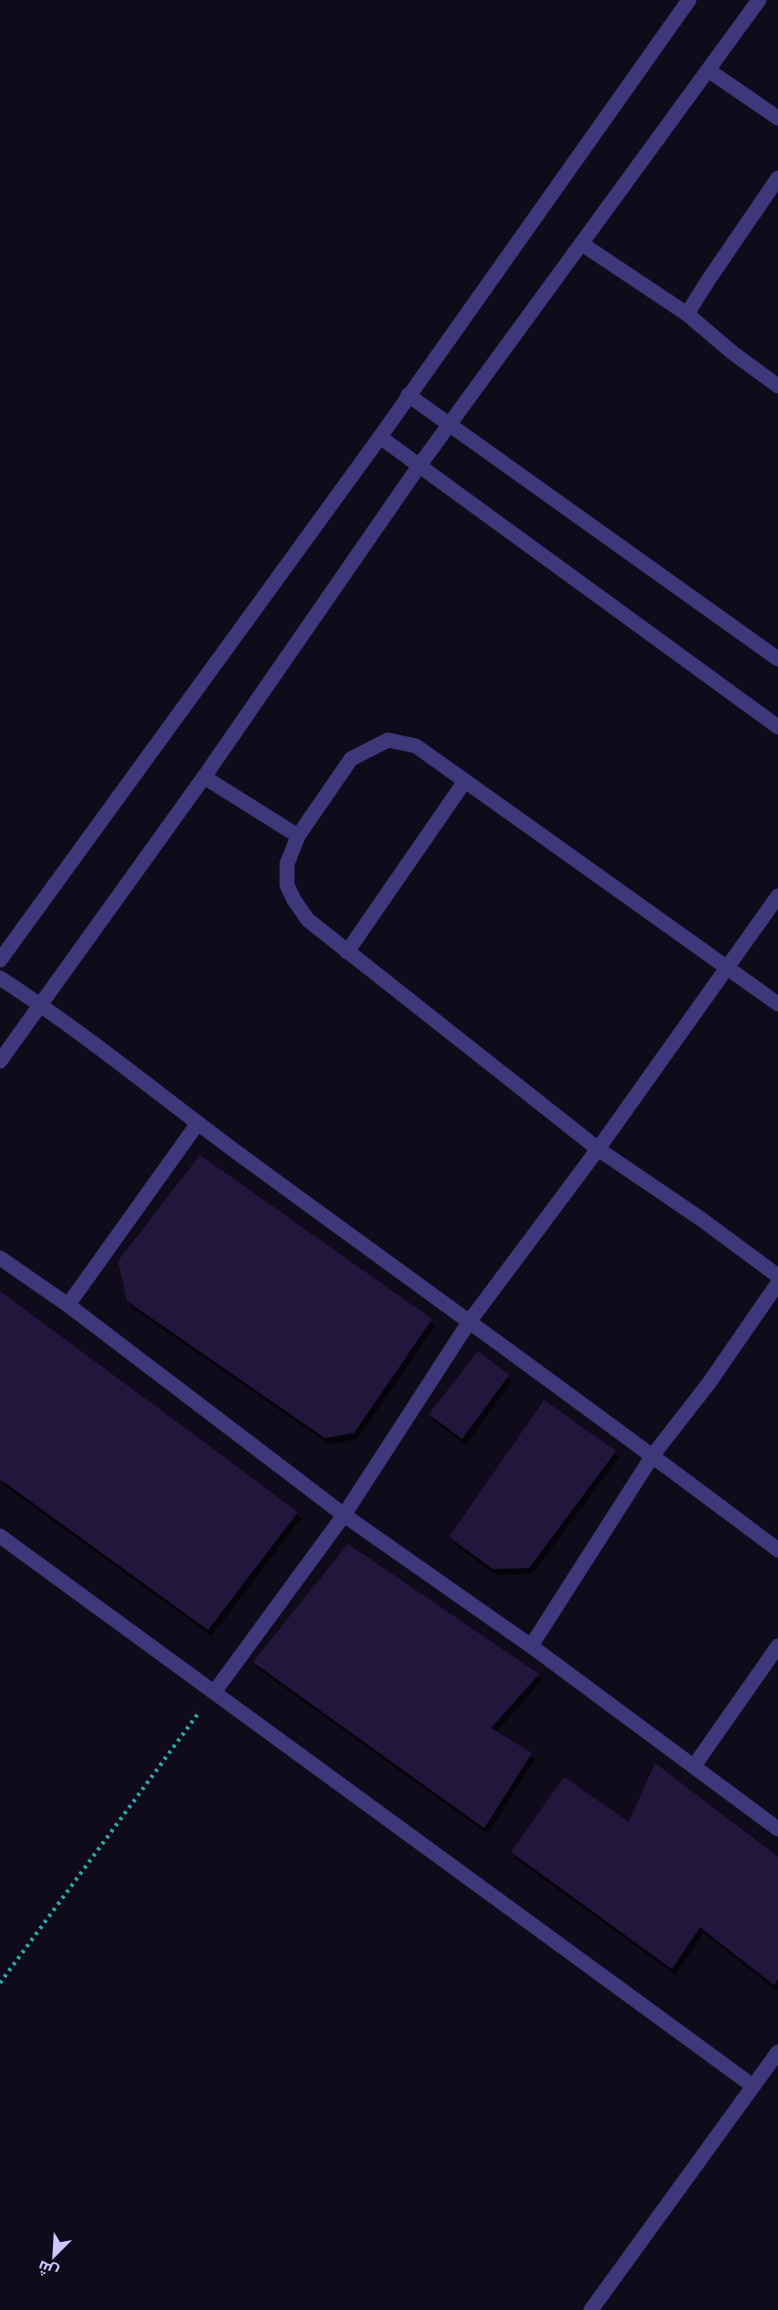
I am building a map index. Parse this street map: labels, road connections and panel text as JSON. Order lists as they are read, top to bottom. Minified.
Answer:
{"north":"bottom left"}
